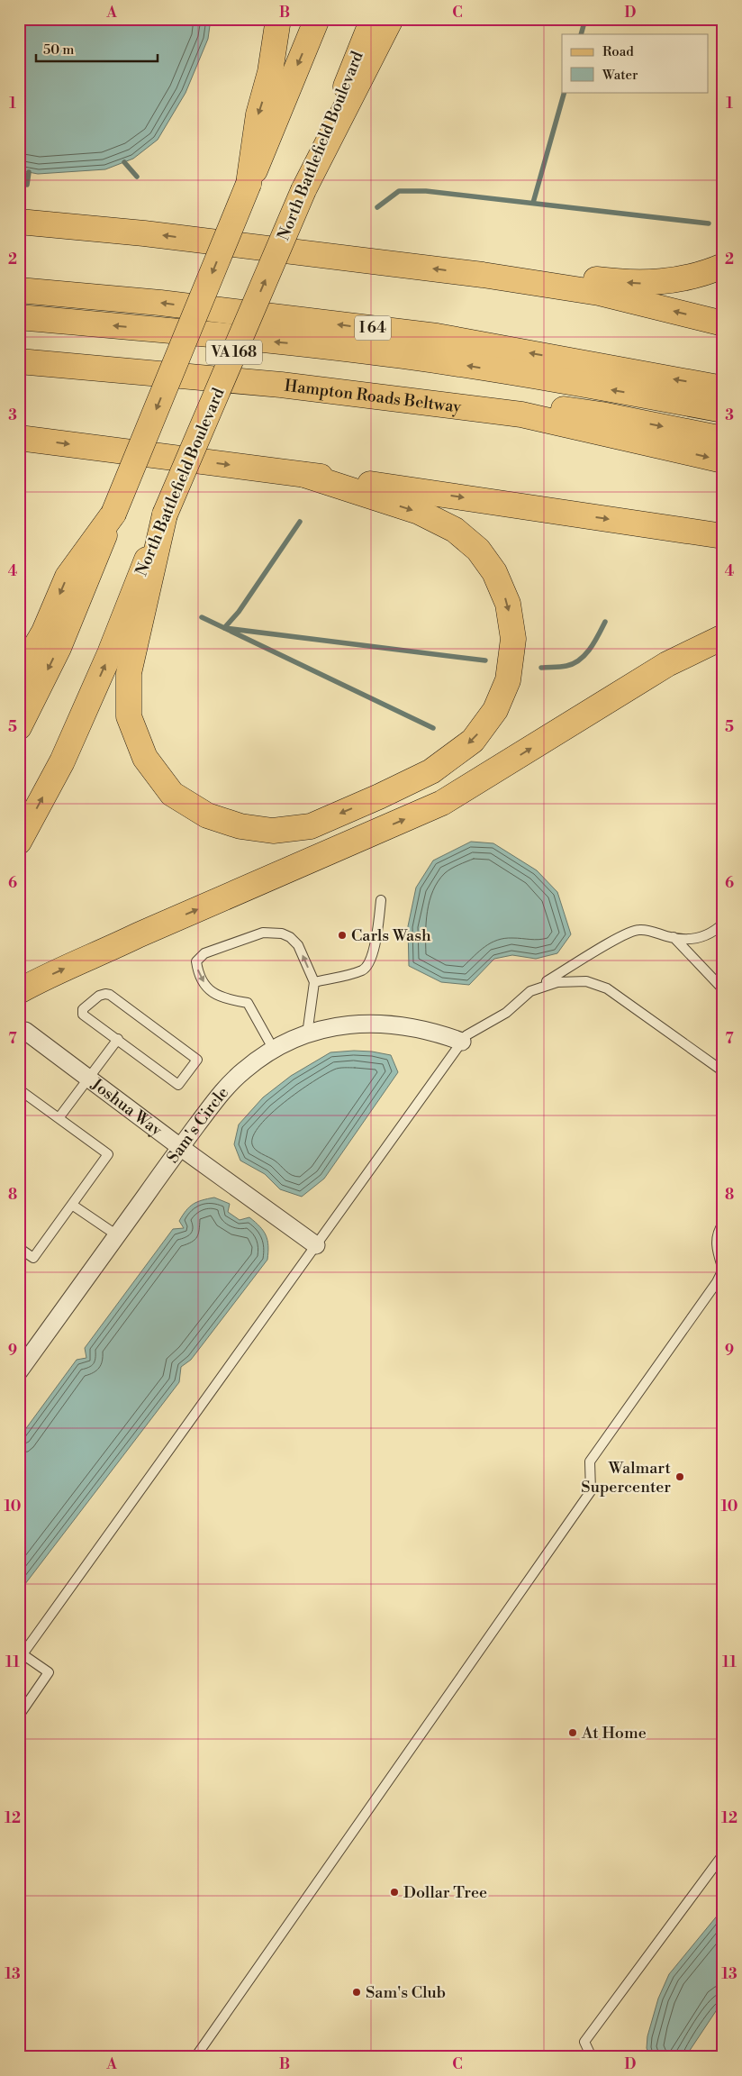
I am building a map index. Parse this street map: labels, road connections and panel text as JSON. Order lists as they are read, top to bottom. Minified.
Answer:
{"streets":{"main road":["North Battlefield Boulevard","I 64","VA 168","Hampton Roads Beltway"],"street":["Joshua Way","Sam's Circle"]},"crossings":[["Joshua Way","Sam's Circle"]],"places":["Carls Wash","Walmart Supercenter","At Home","Dollar Tree","Sam's Club"],"legend":["Road","Water"],"scale_bar":"50 m","grid":{"columns":["A","B","C","D"],"rows":["1","2","3","4","5","6","7","8","9","10","11","12","13"]}}
